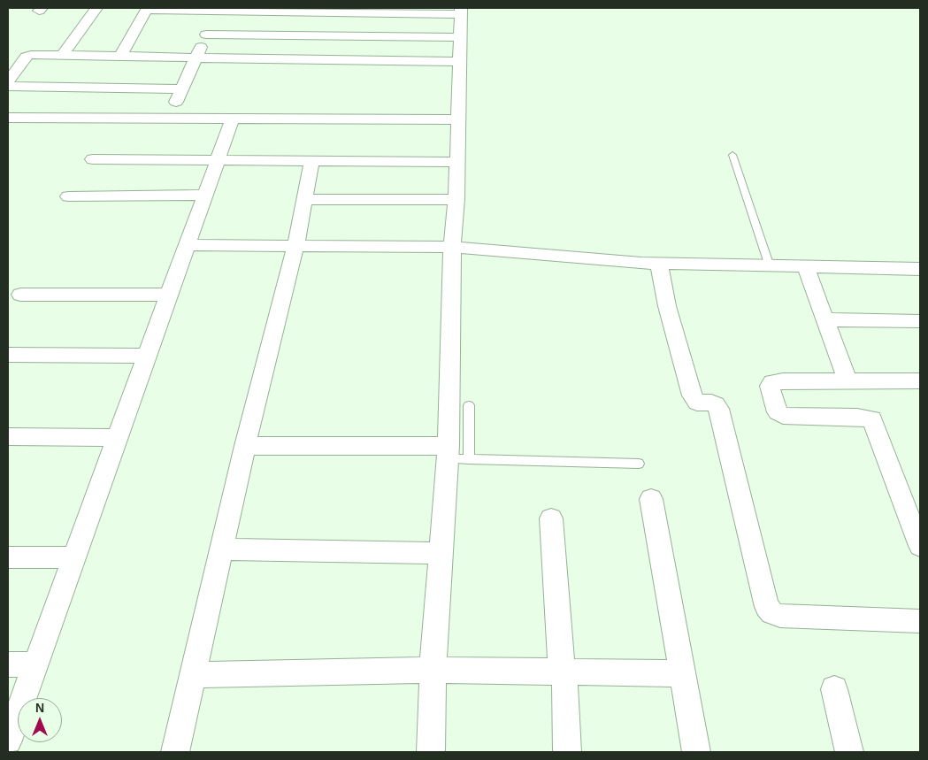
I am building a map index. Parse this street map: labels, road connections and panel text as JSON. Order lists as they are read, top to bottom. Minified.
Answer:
{"north":"top"}
